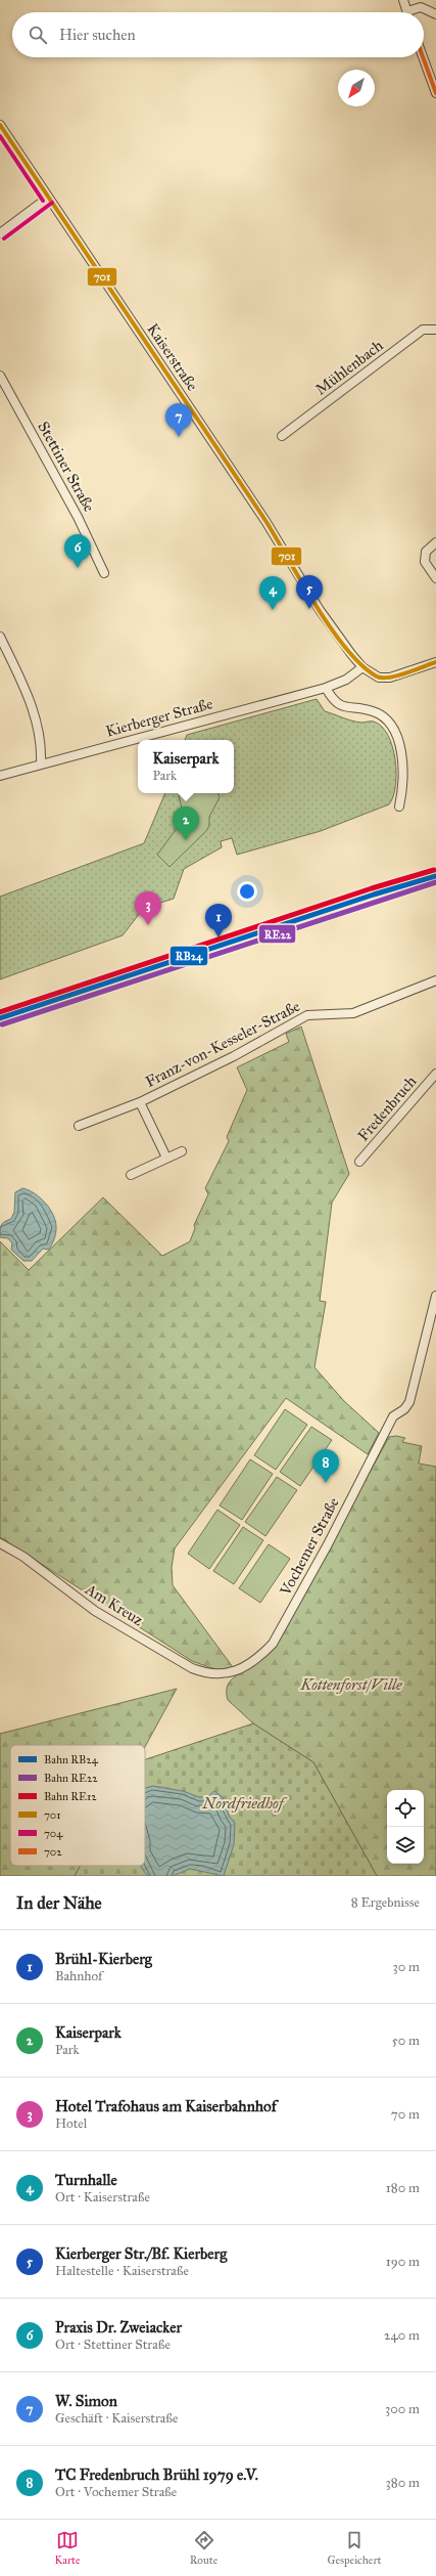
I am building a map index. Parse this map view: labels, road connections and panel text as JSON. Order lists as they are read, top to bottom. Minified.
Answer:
{"streets":{"street":["Kaiserstraße","Mühlenbach","Stettiner Straße","Kierberger Straße","Franz-von-Kesseler-Straße","Fredenbruch","Vochemer Straße","Am Kreuz"]},"crossings":[["Kaiserstraße","Kierberger Straße"],["Vochemer Straße","Am Kreuz"]],"parks":["Kottenforst/Ville","Nordfriedhof"],"lines":["transit line 702","transit line 701","transit line 704","rail line RE12","rail line RB24","rail line RE22"],"legend":["Bahn RB24","Bahn RE22","Bahn RE12","701","704","702"],"north":"bottom left","page":{"search":"Hier suchen","pins":["7","6","5","4","2","3","1","8"],"popup":["Kaiserpark","Park"],"heading":["In der Nähe","8 Ergebnisse"],"list":[{"mark":"1","name":"Brühl-Kierberg","note":"Bahnhof","value":"30 m"},{"mark":"2","name":"Kaiserpark","note":"Park","value":"50 m"},{"mark":"3","name":"Hotel Trafohaus am Kaiserbahnhof","note":"Hotel","value":"70 m"},{"mark":"4","name":"Turnhalle","note":"Ort · Kaiserstraße","value":"180 m"},{"mark":"5","name":"Kierberger Str./Bf. Kierberg","note":"Haltestelle · Kaiserstraße","value":"190 m"},{"mark":"6","name":"Praxis Dr. Zweiacker","note":"Ort · Stettiner Straße","value":"240 m"},{"mark":"7","name":"W. Simon","note":"Geschäft · Kaiserstraße","value":"300 m"},{"mark":"8","name":"TC Fredenbruch Brühl 1979 e.V.","note":"Ort · Vochemer Straße","value":"380 m"}],"nav":["Karte","Route","Gespeichert"]}}
